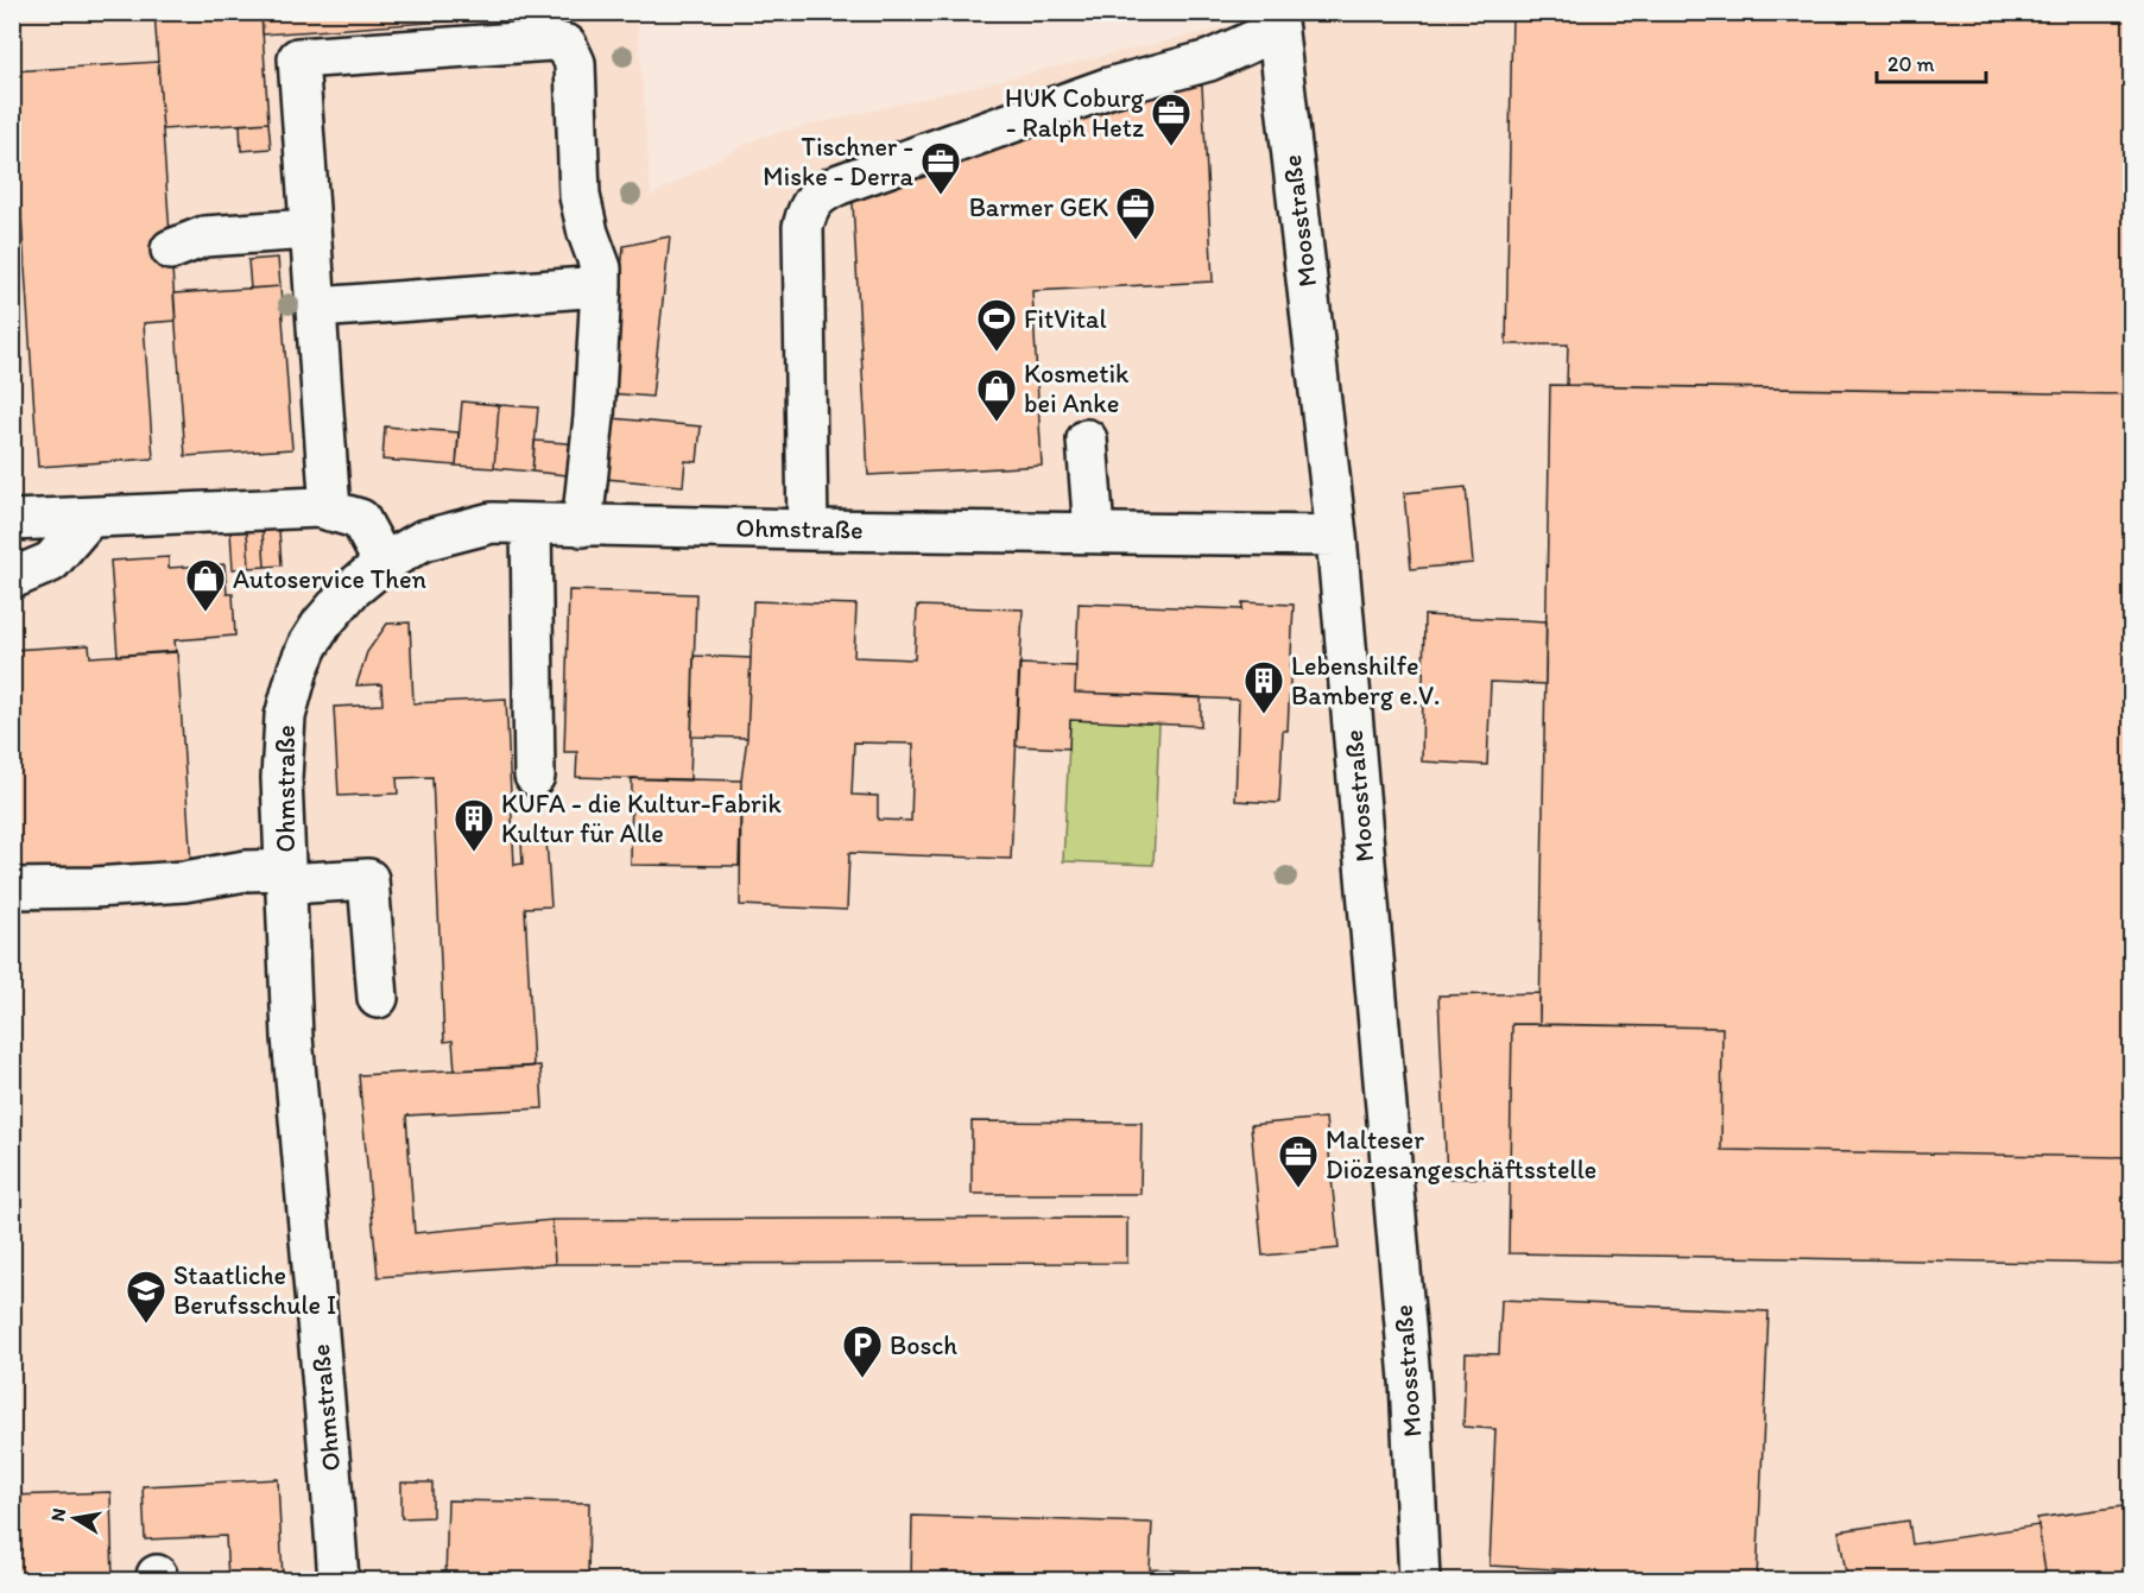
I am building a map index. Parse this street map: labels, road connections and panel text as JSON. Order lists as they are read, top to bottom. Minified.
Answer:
{"streets":{"street":["Moosstraße","Ohmstraße"]},"crossings":[["Moosstraße","Ohmstraße"]],"places":{"office":["HUK Coburg - Ralph Hetz","Tischner - Miske - Derra","Barmer GEK","Malteser Diözesangeschäftsstelle"],"sports":["FitVital"],"shop":["Kosmetik bei Anke","Autoservice Then"],"building":["Lebenshilfe Bamberg e.V.","KUFA - die Kultur-Fabrik Kultur für Alle"],"school or university":["Staatliche Berufsschule I"],"parking":["Bosch"]},"scale_bar":"20 m","north":"left"}
